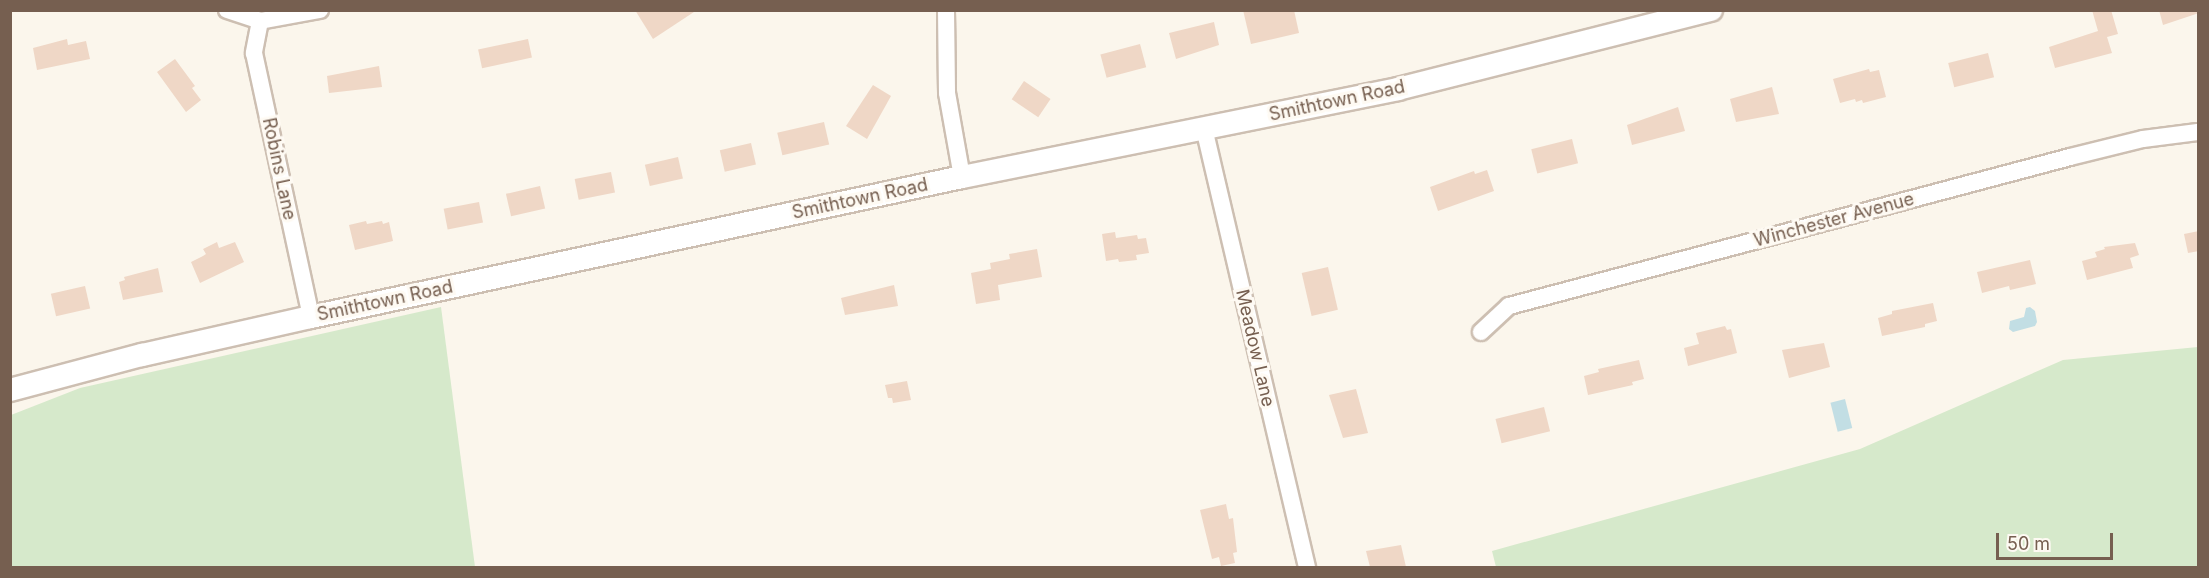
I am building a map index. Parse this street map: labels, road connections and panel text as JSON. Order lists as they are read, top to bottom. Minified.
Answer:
{"streets":{"street":["Smithtown Road","Robins Lane","Winchester Avenue","Meadow Lane"]},"crossings":[["Smithtown Road","Robins Lane"],["Smithtown Road","Meadow Lane"]],"scale_bar":"50 m"}
